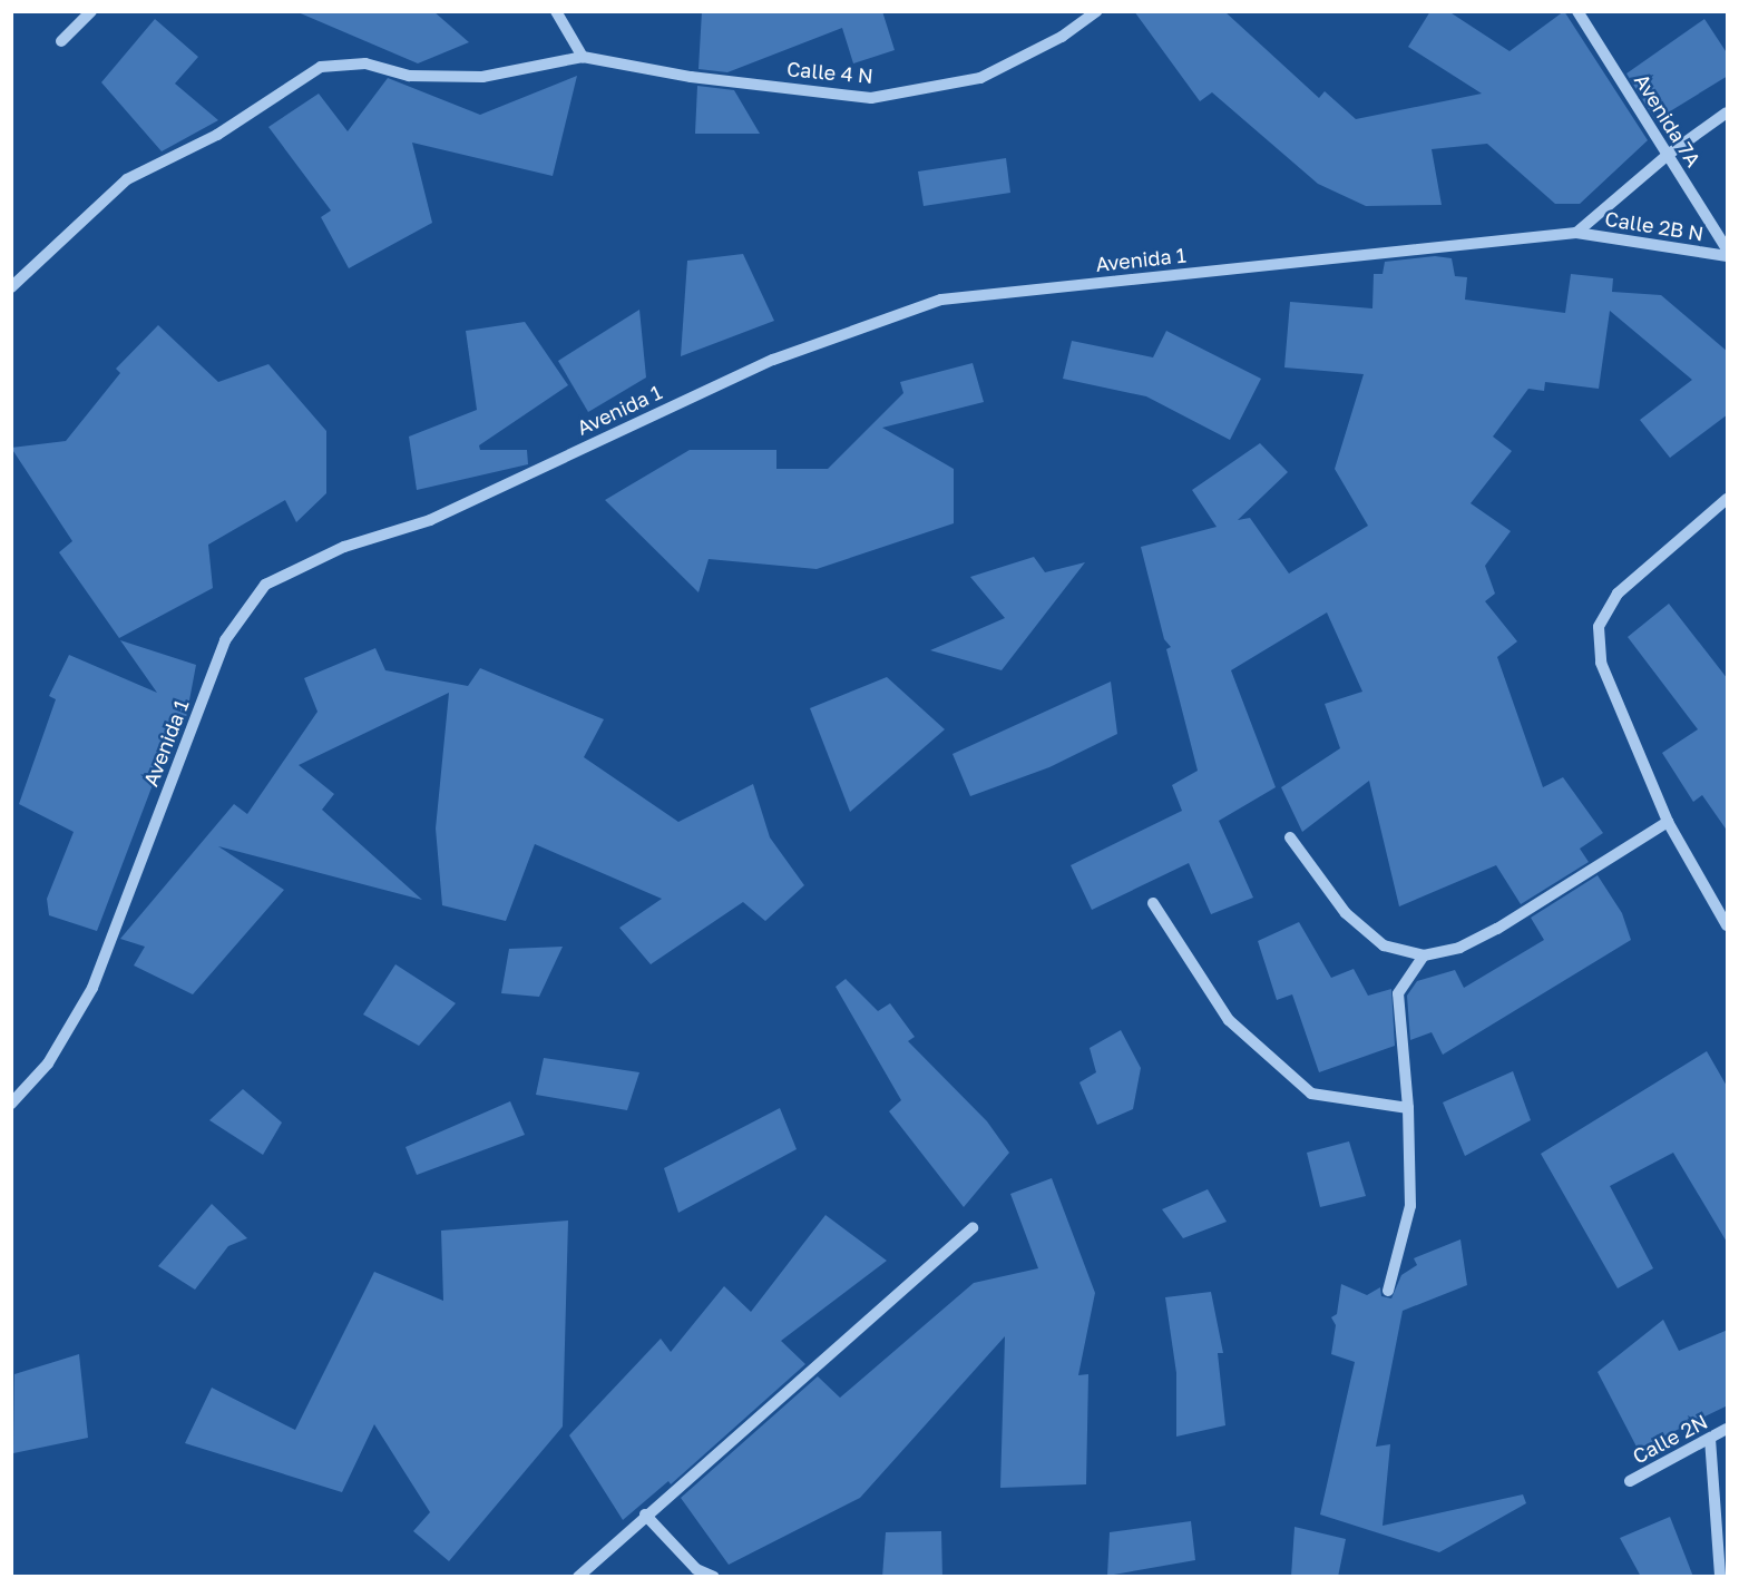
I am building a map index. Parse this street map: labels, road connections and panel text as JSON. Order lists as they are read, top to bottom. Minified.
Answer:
{"streets":{"street":["Calle 4 N","Avenida 7A","Calle 2B N","Avenida 1","Calle 2N"]},"crossings":[["Calle 2B N","Avenida 1"]]}
